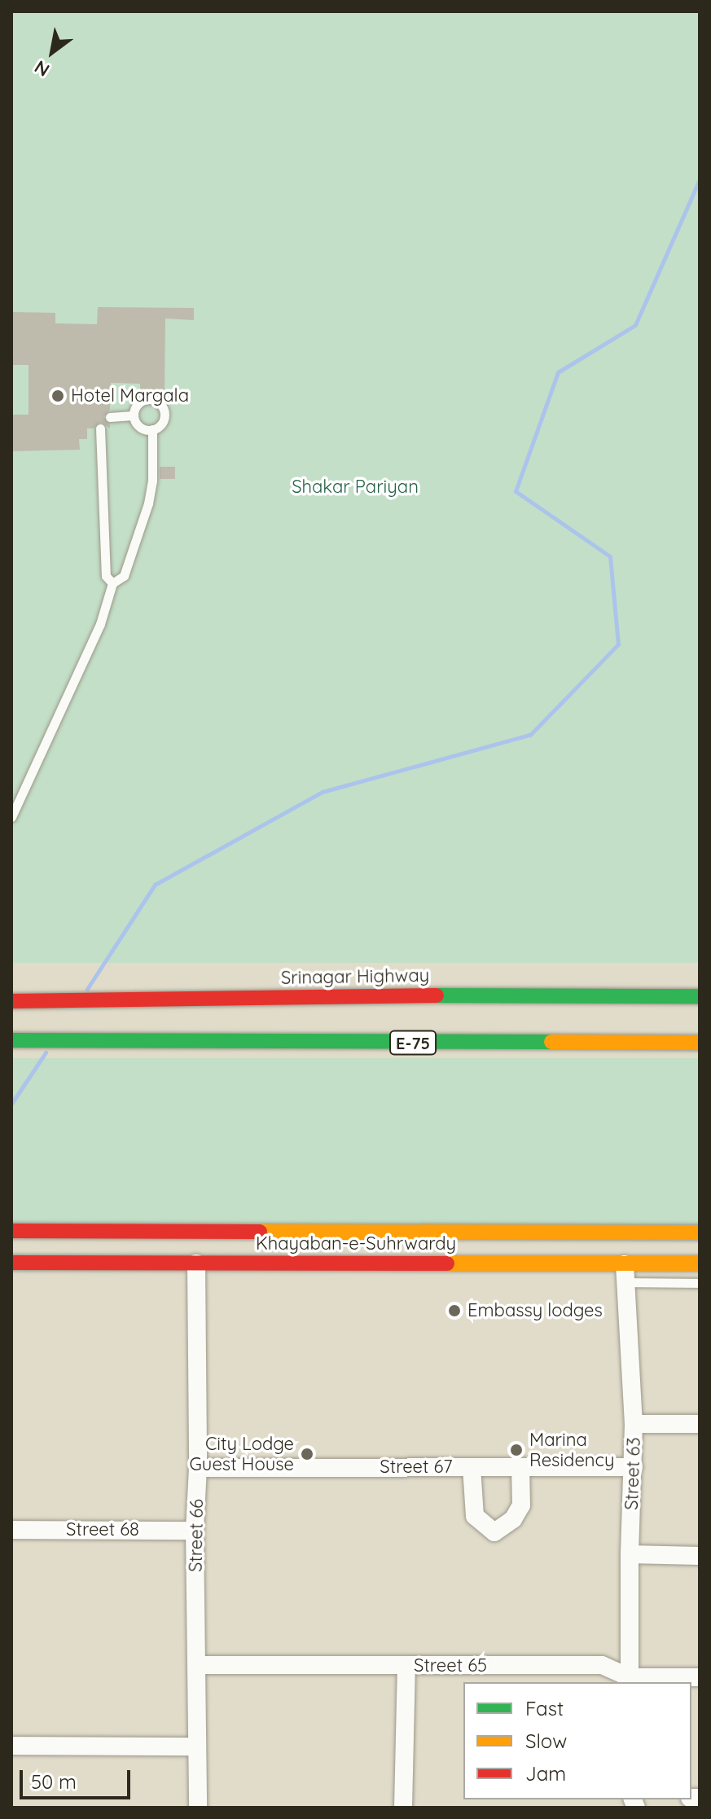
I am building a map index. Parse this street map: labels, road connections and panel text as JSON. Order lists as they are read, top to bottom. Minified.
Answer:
{"streets":{"main road":["Srinagar Highway","E-75","Khayaban-e-Suhrwardy"],"street":["Street 67","Street 63","Street 68","Street 66","Street 65"]},"crossings":[["Khayaban-e-Suhrwardy","Street 63"],["Khayaban-e-Suhrwardy","Street 66"],["Street 67","Street 63"],["Street 67","Street 66"],["Street 63","Street 65"],["Street 68","Street 66"],["Street 66","Street 65"]],"parks":["Shakar Pariyan"],"places":["Hotel Margala","Embassy lodges","Marina Residency","City Lodge Guest House"],"legend":["Fast","Slow","Jam"],"scale_bar":"50 m","north":"bottom left"}
